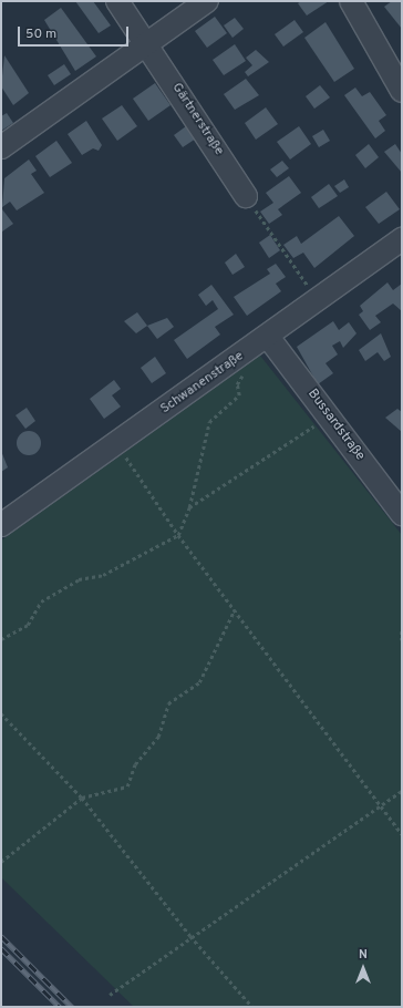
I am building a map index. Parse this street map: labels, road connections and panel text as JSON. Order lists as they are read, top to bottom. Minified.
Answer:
{"streets":{"street":["Gärtnerstraße","Schwanenstraße","Bussardstraße"]},"crossings":[["Schwanenstraße","Bussardstraße"]],"scale_bar":"50 m","north":"top"}
